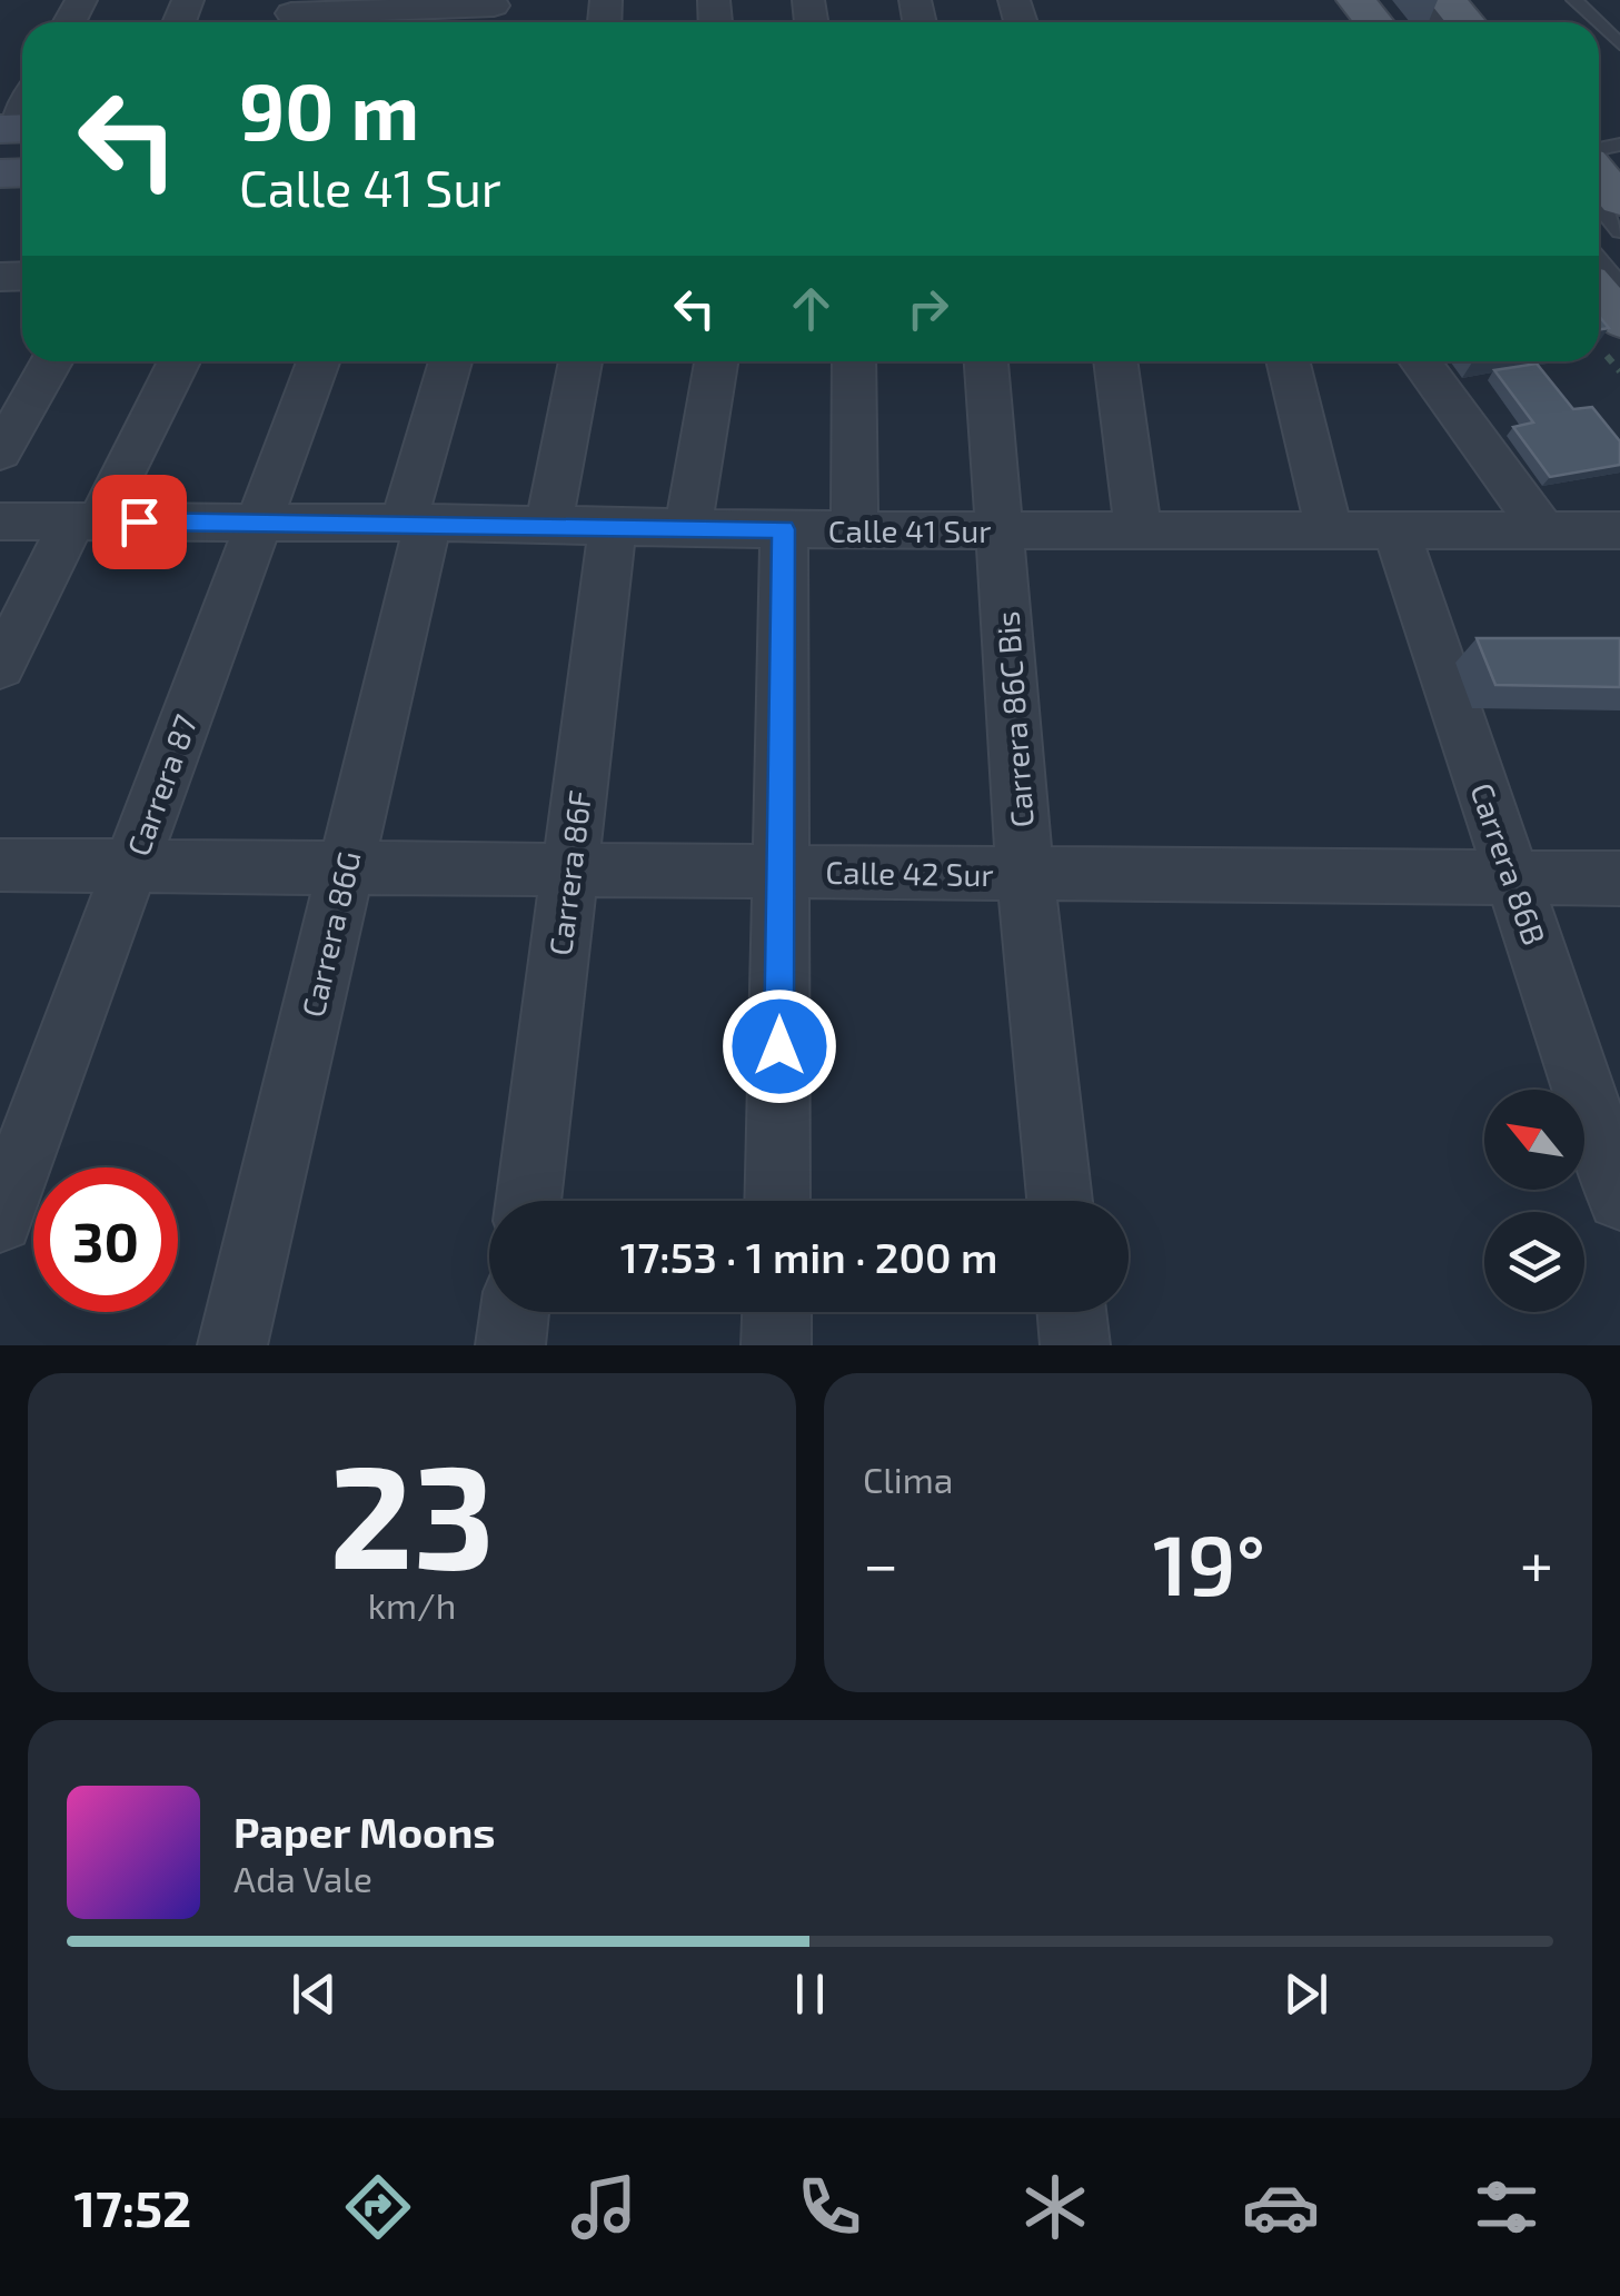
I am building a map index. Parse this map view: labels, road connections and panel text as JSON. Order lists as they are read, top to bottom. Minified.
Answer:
{"streets":{"street":["Calle 41 Sur","Carrera 86C Bis","Carrera 87","Carrera 86B","Carrera 86F","Calle 42 Sur","Carrera 86G"]},"crossings":[["Calle 41 Sur","Carrera 86C Bis"],["Calle 41 Sur","Carrera 87"],["Calle 41 Sur","Carrera 86B"],["Calle 41 Sur","Carrera 86F"],["Calle 41 Sur","Carrera 86G"],["Carrera 86C Bis","Calle 42 Sur"],["Carrera 87","Calle 42 Sur"],["Carrera 86B","Calle 42 Sur"],["Carrera 86F","Calle 42 Sur"],["Calle 42 Sur","Carrera 86G"]],"north":"top left","page":{"turn":["90 m","Calle 41 Sur"],"limit":"30","trip":"17:53 · 1 min · 200 m","tile":[["23","km/h"],"Clima"],"heat":["−","19°","+"],"song":["Paper Moons","Ada Vale"],"tabs":"17:52"}}
